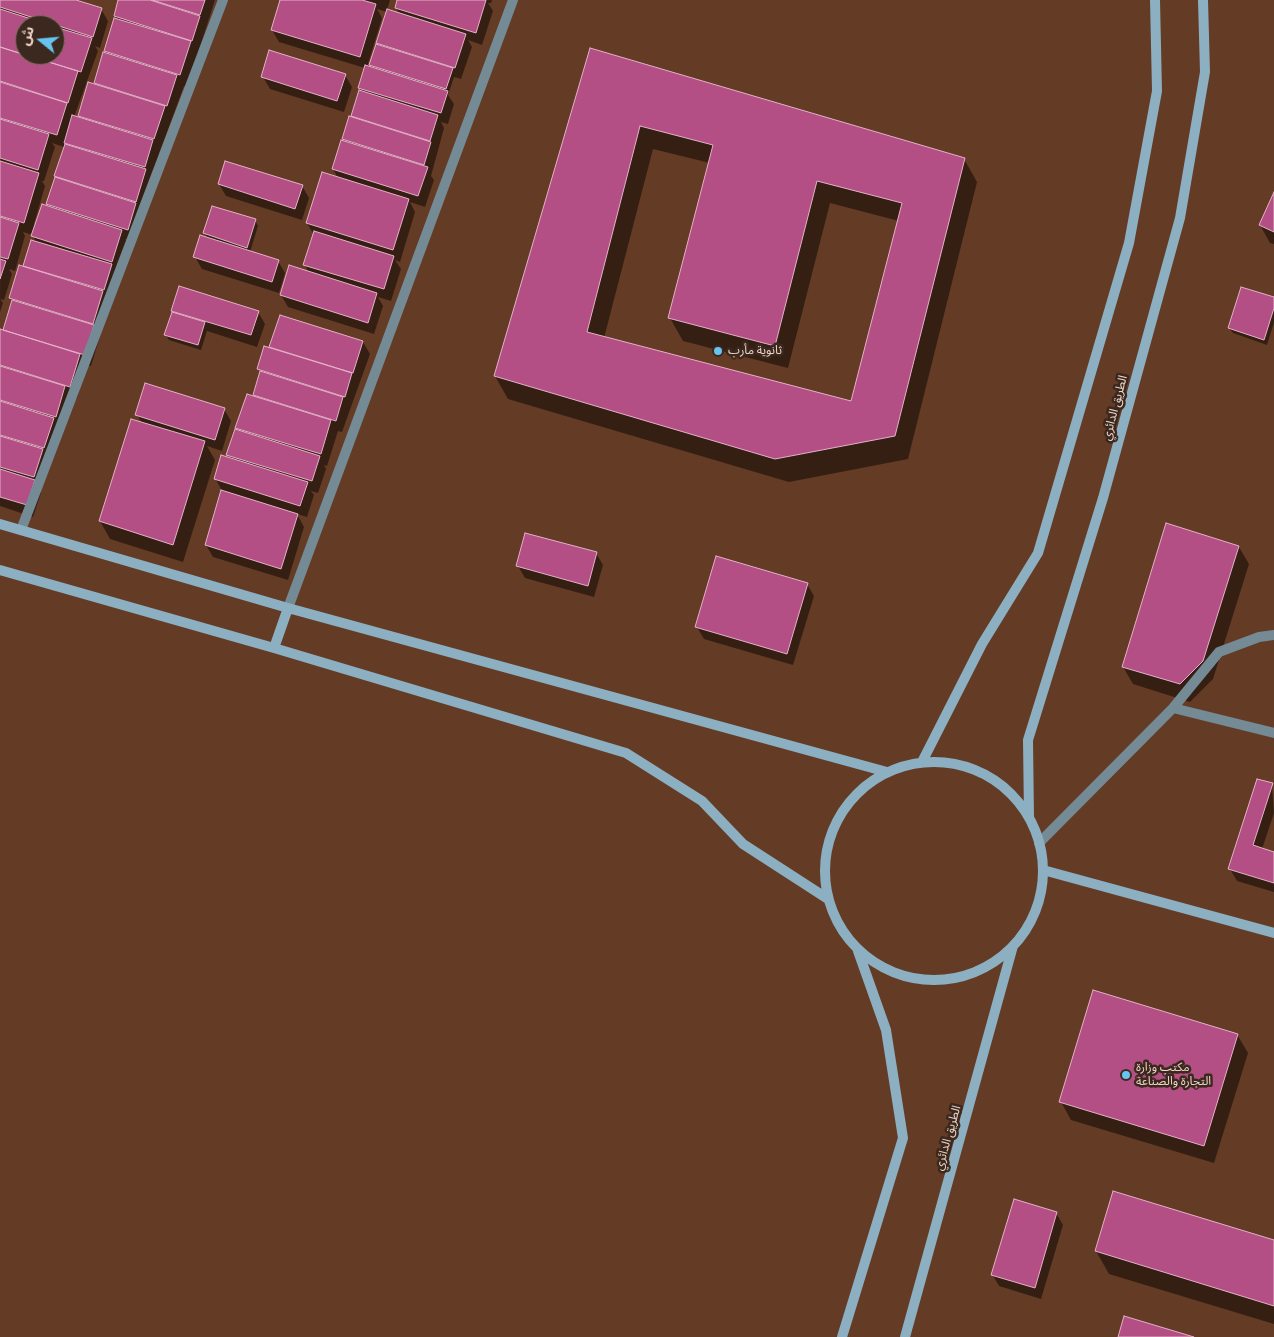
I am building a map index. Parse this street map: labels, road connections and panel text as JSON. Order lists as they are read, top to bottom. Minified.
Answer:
{"streets":{"main road":["الطريق الدائري"]},"places":["ثانوية مأرب","مكتب وزارة التجارة والصناعة"],"north":"left"}
